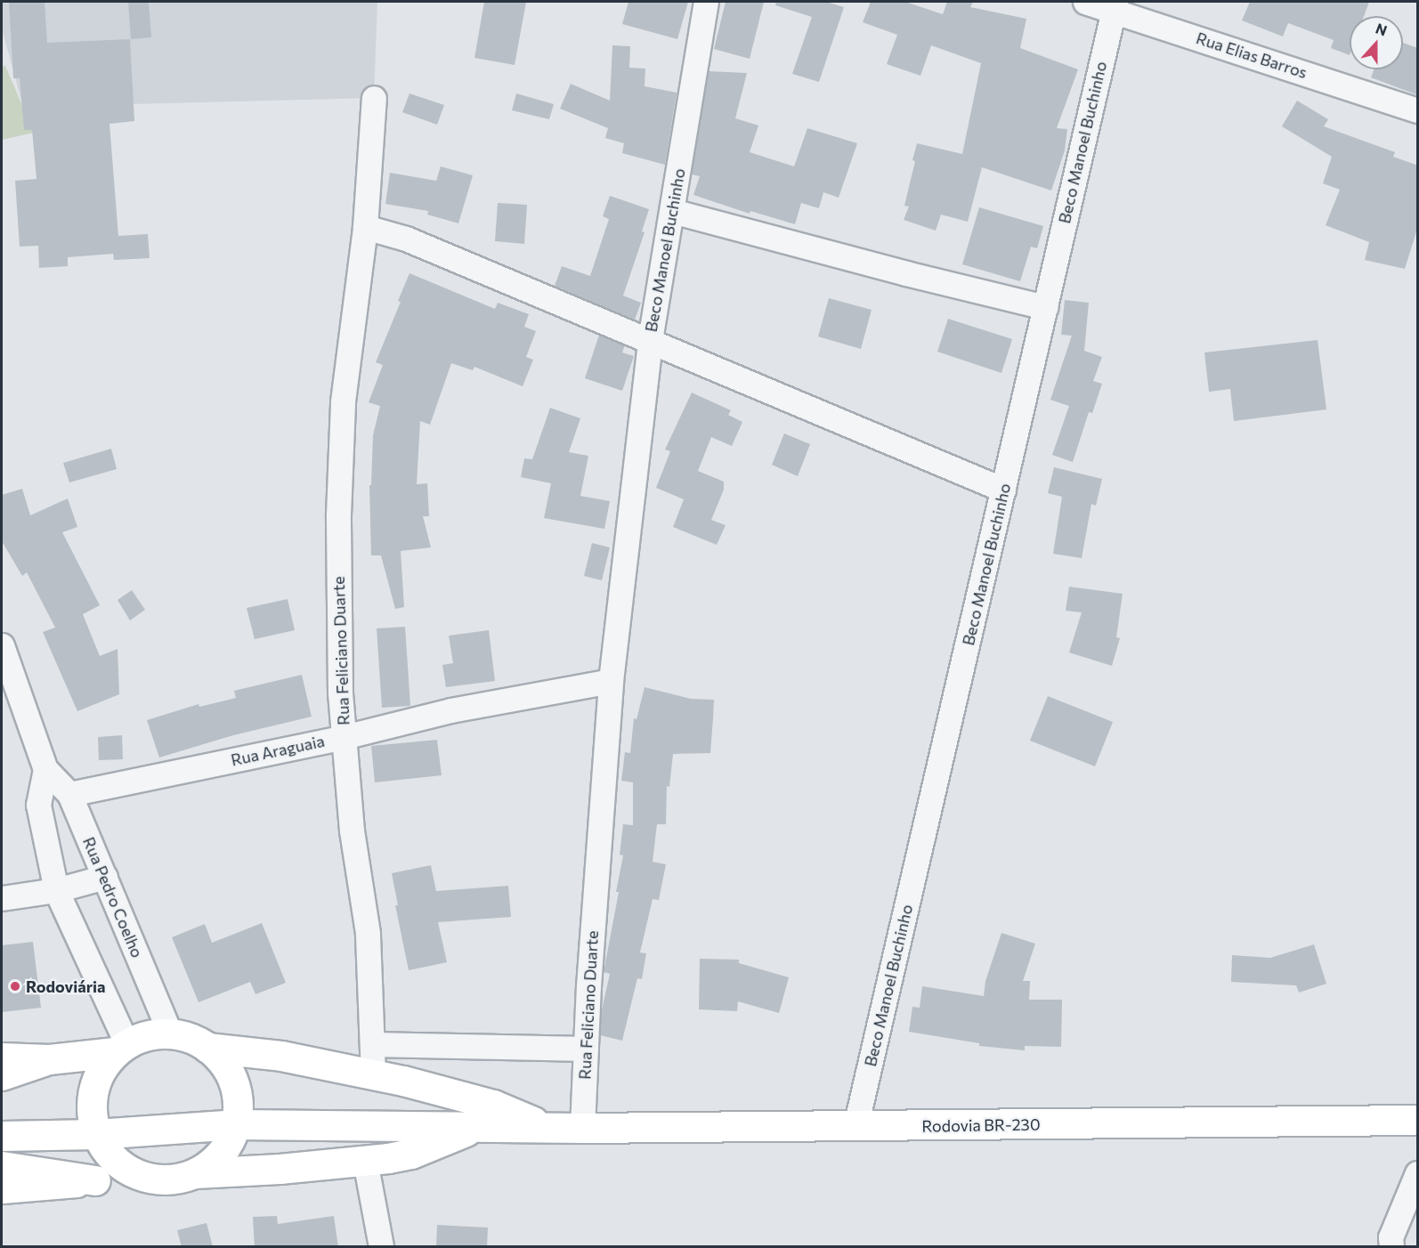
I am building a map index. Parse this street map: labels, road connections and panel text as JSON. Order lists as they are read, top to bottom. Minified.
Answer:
{"streets":{"main road":["Rodovia BR-230"],"street":["Rua Elias Barros","Beco Manoel Buchinho","Rua Feliciano Duarte","Rua Araguaia","Rua Pedro Coelho"]},"crossings":[["Rua Elias Barros","Beco Manoel Buchinho"],["Beco Manoel Buchinho","Rua Feliciano Duarte"],["Beco Manoel Buchinho","Rodovia BR-230"],["Rua Feliciano Duarte","Rua Araguaia"],["Rua Feliciano Duarte","Rodovia BR-230"],["Rua Araguaia","Rua Pedro Coelho"]],"places":["Rodoviária"],"north":"top"}
